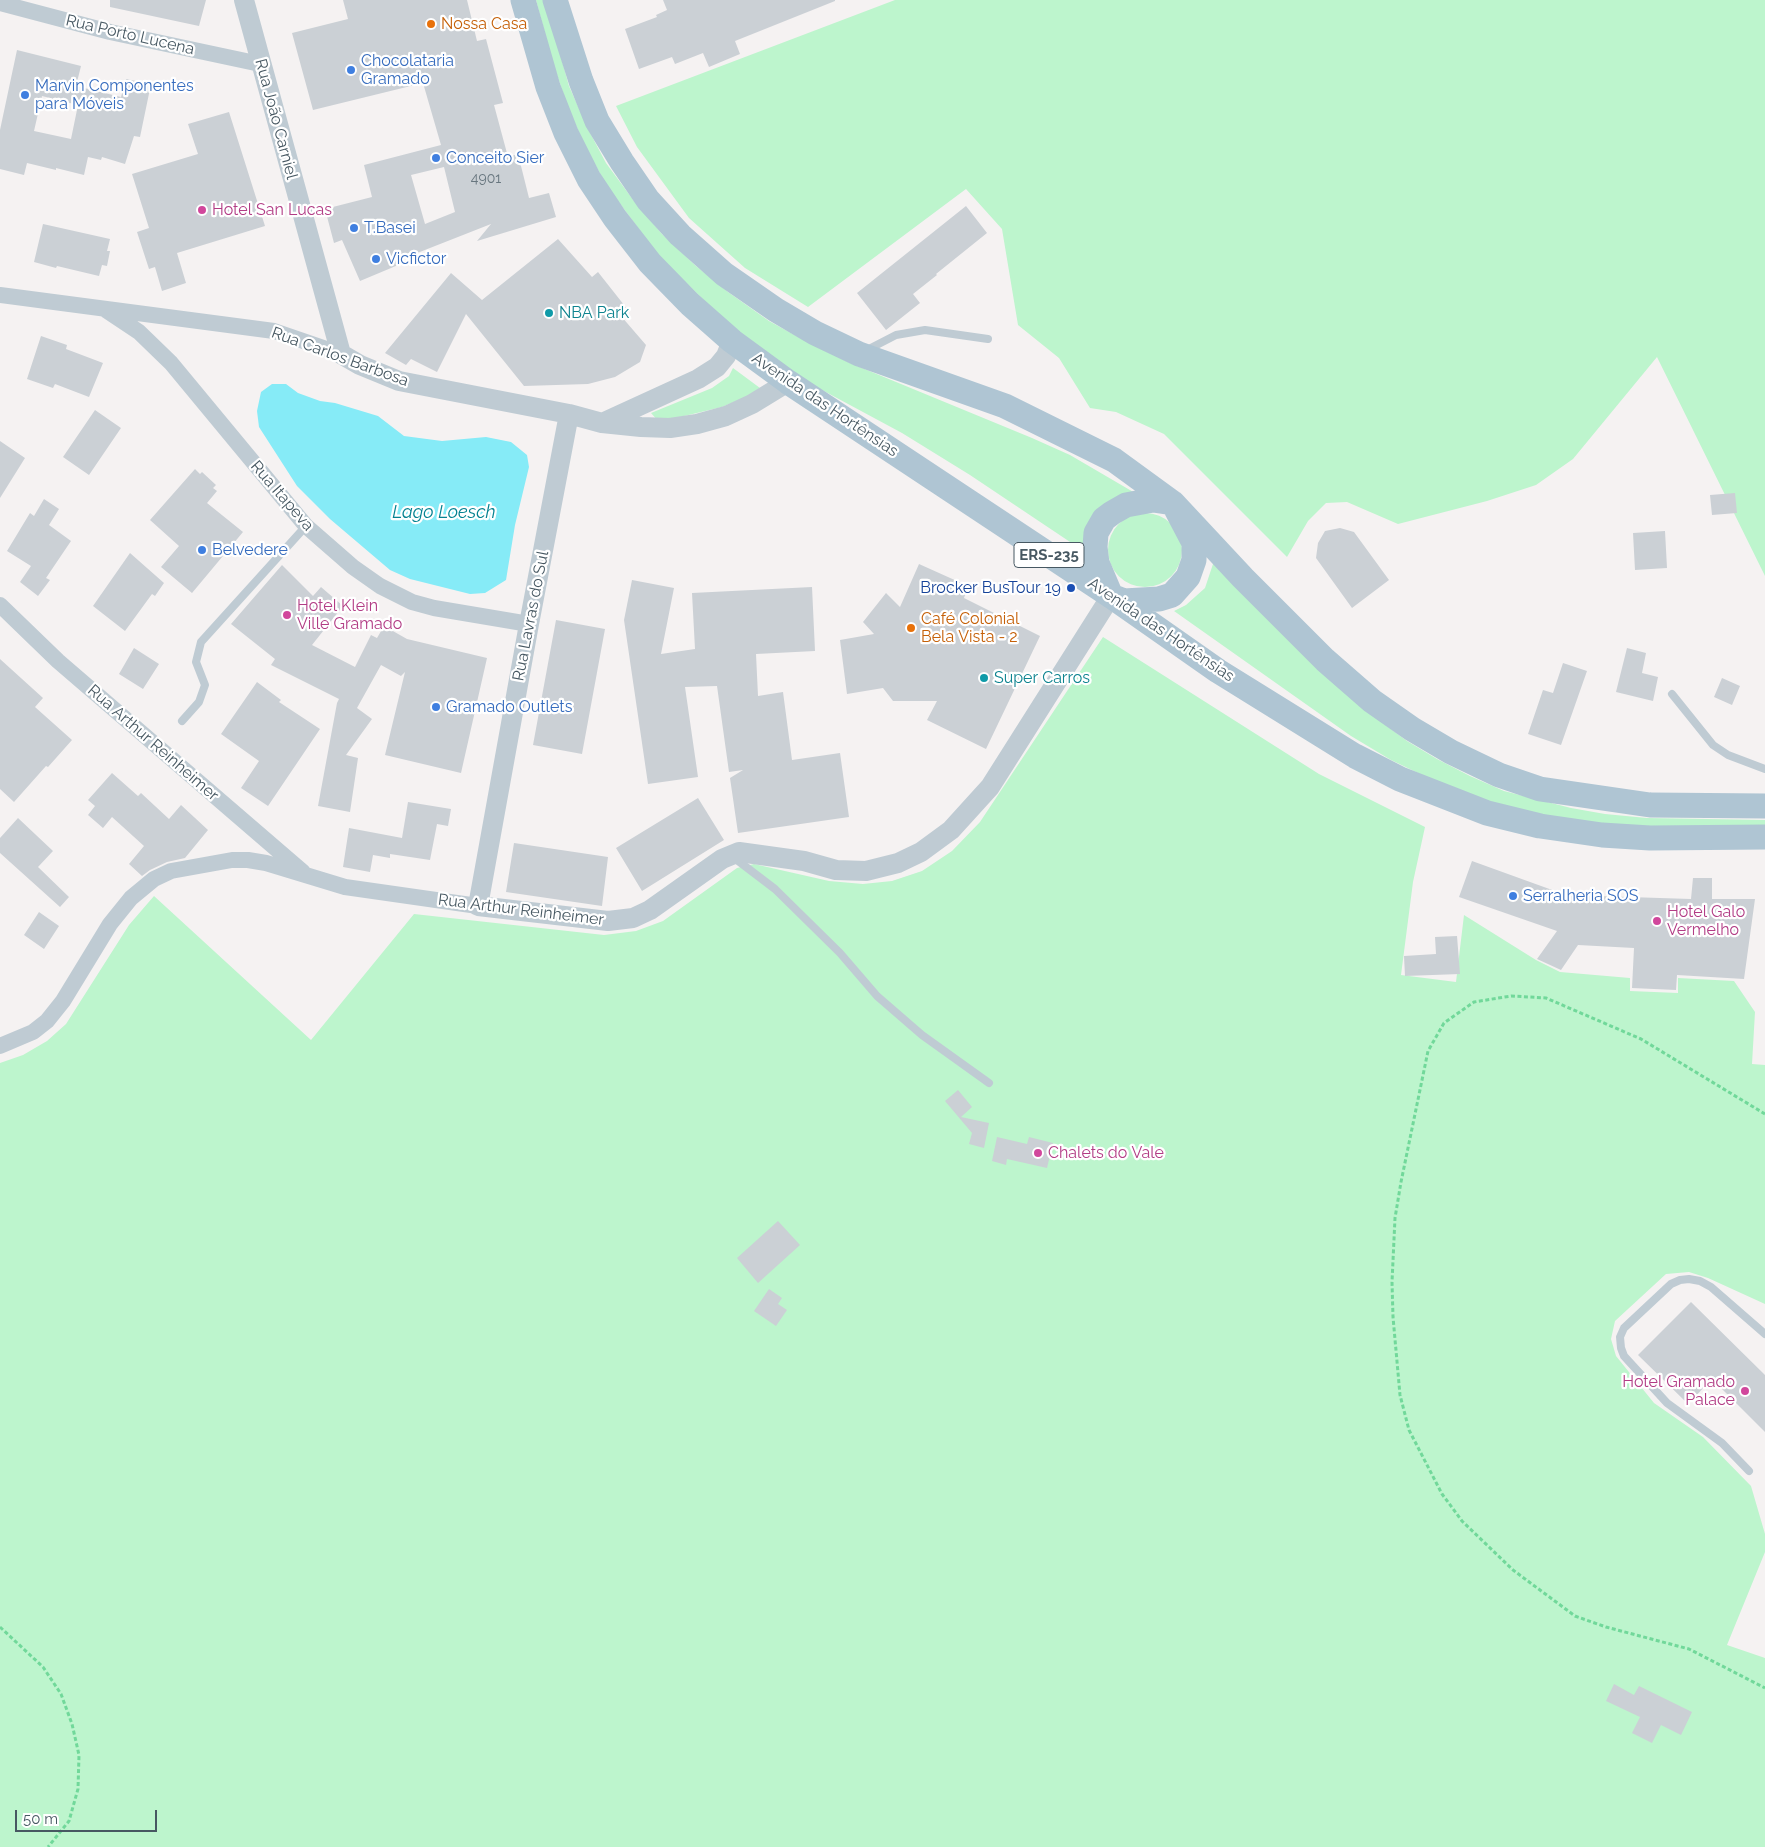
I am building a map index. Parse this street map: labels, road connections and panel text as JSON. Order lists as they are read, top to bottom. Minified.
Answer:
{"streets":{"main road":["Avenida das Hortênsias","ERS-235"],"street":["Rua Porto Lucena","Rua João Carniel","Rua Carlos Barbosa","Rua Itapeva","Rua Lavras do Sul","Rua Arthur Reinheimer"]},"crossings":[["Rua Porto Lucena","Rua João Carniel"],["Rua João Carniel","Rua Carlos Barbosa"],["Rua Carlos Barbosa","Avenida das Hortênsias"],["Rua Carlos Barbosa","Rua Itapeva"],["Rua Carlos Barbosa","Rua Lavras do Sul"],["Rua Itapeva","Rua Lavras do Sul"],["Rua Lavras do Sul","Rua Arthur Reinheimer"]],"water":["Lago Loesch"],"places":["Nossa Casa","Chocolataria Gramado","Marvin Componentes para Móveis","Conceito Sier","Hotel San Lucas","T.Basei","Vicfictor","NBA Park","Belvedere","Brocker BusTour 19","Hotel Klein Ville Gramado","Café Colonial Bela Vista - 2","Super Carros","Gramado Outlets","Serralheria SOS","Hotel Galo Vermelho","Chalets do Vale","Hotel Gramado Palace"],"house_numbers":["4901"],"scale_bar":"50 m"}
